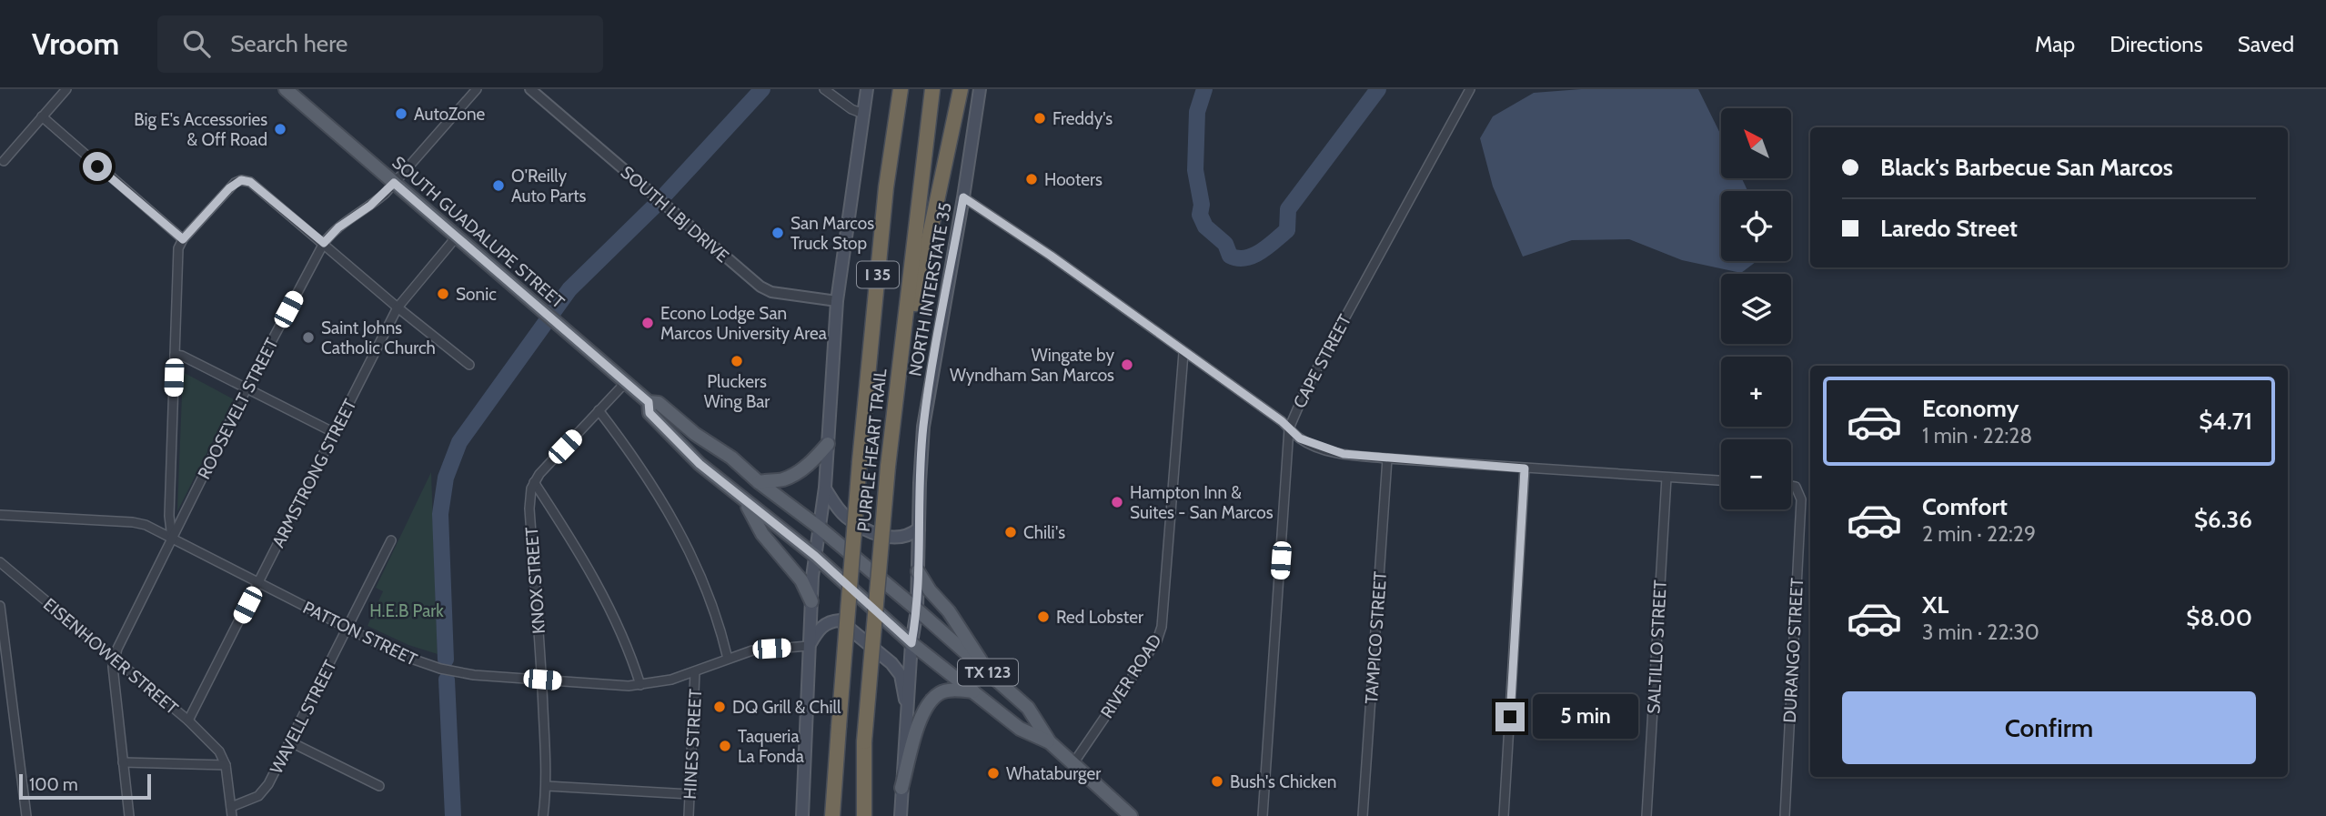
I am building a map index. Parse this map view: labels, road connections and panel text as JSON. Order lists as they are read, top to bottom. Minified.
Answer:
{"streets":{"highway":["I 35","PURPLE HEART TRAIL"],"main road":["SOUTH GUADALUPE STREET","NORTH INTERSTATE 35","TX 123"],"street":["SOUTH LBJ DRIVE","CAPE STREET","ROOSEVELT STREET","ARMSTRONG STREET","KNOX STREET","PATTON STREET","TAMPICO STREET","SALTILLO STREET","DURANGO STREET","EISENHOWER STREET","RIVER ROAD","WAVELL STREET","HINES STREET"]},"crossings":[["SOUTH GUADALUPE STREET","NORTH INTERSTATE 35"],["SOUTH GUADALUPE STREET","ROOSEVELT STREET"],["SOUTH GUADALUPE STREET","ARMSTRONG STREET"],["SOUTH GUADALUPE STREET","RIVER ROAD"],["ROOSEVELT STREET","PATTON STREET"],["ROOSEVELT STREET","EISENHOWER STREET"],["ARMSTRONG STREET","PATTON STREET"],["ARMSTRONG STREET","EISENHOWER STREET"],["KNOX STREET","PATTON STREET"],["PATTON STREET","WAVELL STREET"],["PATTON STREET","HINES STREET"]],"parks":["H.E.B Park"],"places":["AutoZone","Freddy's","Big E's Accessories & Off Road","Hooters","O'Reilly Auto Parts","San Marcos Truck Stop","Sonic","Econo Lodge San Marcos University Area","Saint Johns Catholic Church","Pluckers Wing Bar","Wingate by Wyndham San Marcos","Hampton Inn & Suites - San Marcos","Chili's","Red Lobster","DQ Grill & Chill","Taqueria La Fonda","Whataburger","Bush's Chicken"],"scale_bar":"100 m","north":"top left","page":{"header":"Vroom","search":"Search here","nav":["Map","Directions","Saved"],"map_buttons":["+","−"],"banner":["Black's Barbecue San Marcos","Laredo Street"],"list":[{"name":"Economy","note":"1 min · 22:28","value":"$4.71"},{"name":"Comfort","note":"2 min · 22:29","value":"$6.36"},{"name":"XL","note":"3 min · 22:30","value":"$8.00"}],"buttons":"Confirm","bubble":"5 min","scale":"100 m"}}
